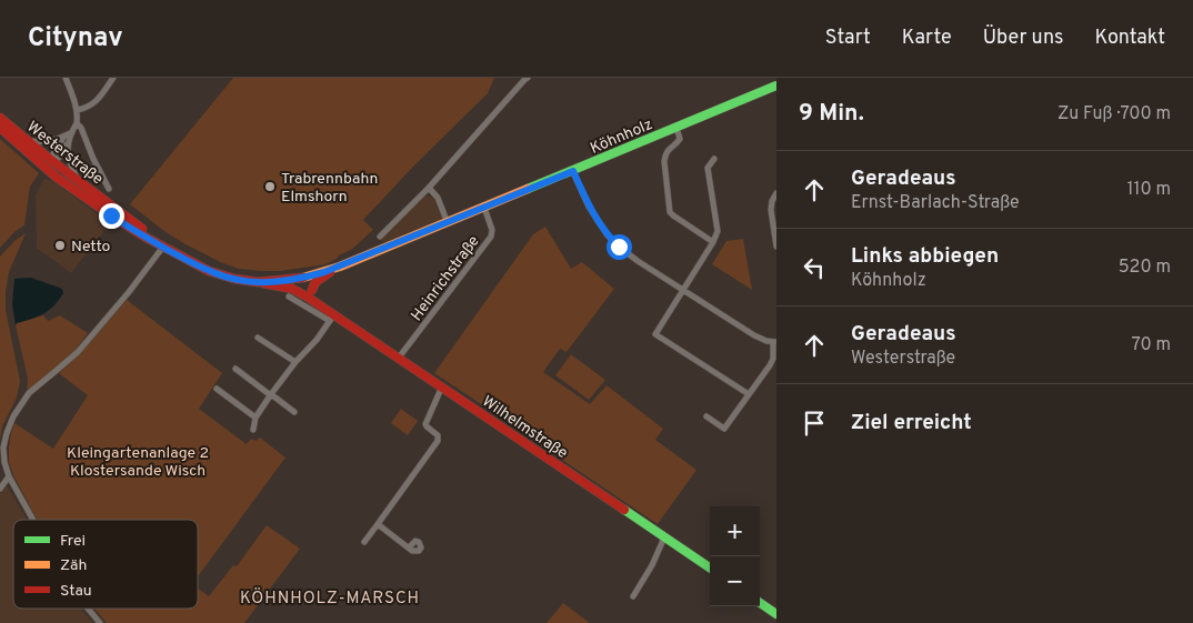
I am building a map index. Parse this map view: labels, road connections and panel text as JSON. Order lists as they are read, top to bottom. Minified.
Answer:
{"streets":{"main road":["Köhnholz","Westerstraße","Wilhelmstraße"],"street":["Heinrichstraße"]},"crossings":[["Köhnholz","Westerstraße"],["Köhnholz","Heinrichstraße"],["Köhnholz","Wilhelmstraße"],["Heinrichstraße","Wilhelmstraße"]],"districts":["KÖHNHOLZ-MARSCH"],"parks":["Kleingartenanlage 2 Klostersande Wisch"],"places":["Trabrennbahn Elmshorn","Netto"],"legend":["Frei","Zäh","Stau"],"page":{"header":"Citynav","nav":["Start","Karte","Über uns","Kontakt"],"heading":["9 Min.","Zu Fuß · 700 m"],"list":[["Geradeaus","Ernst-Barlach-Straße","110 m"],["Links abbiegen","Köhnholz","520 m"],["Geradeaus","Westerstraße","70 m"],"Ziel erreicht"],"map_buttons":["+","−"]}}
